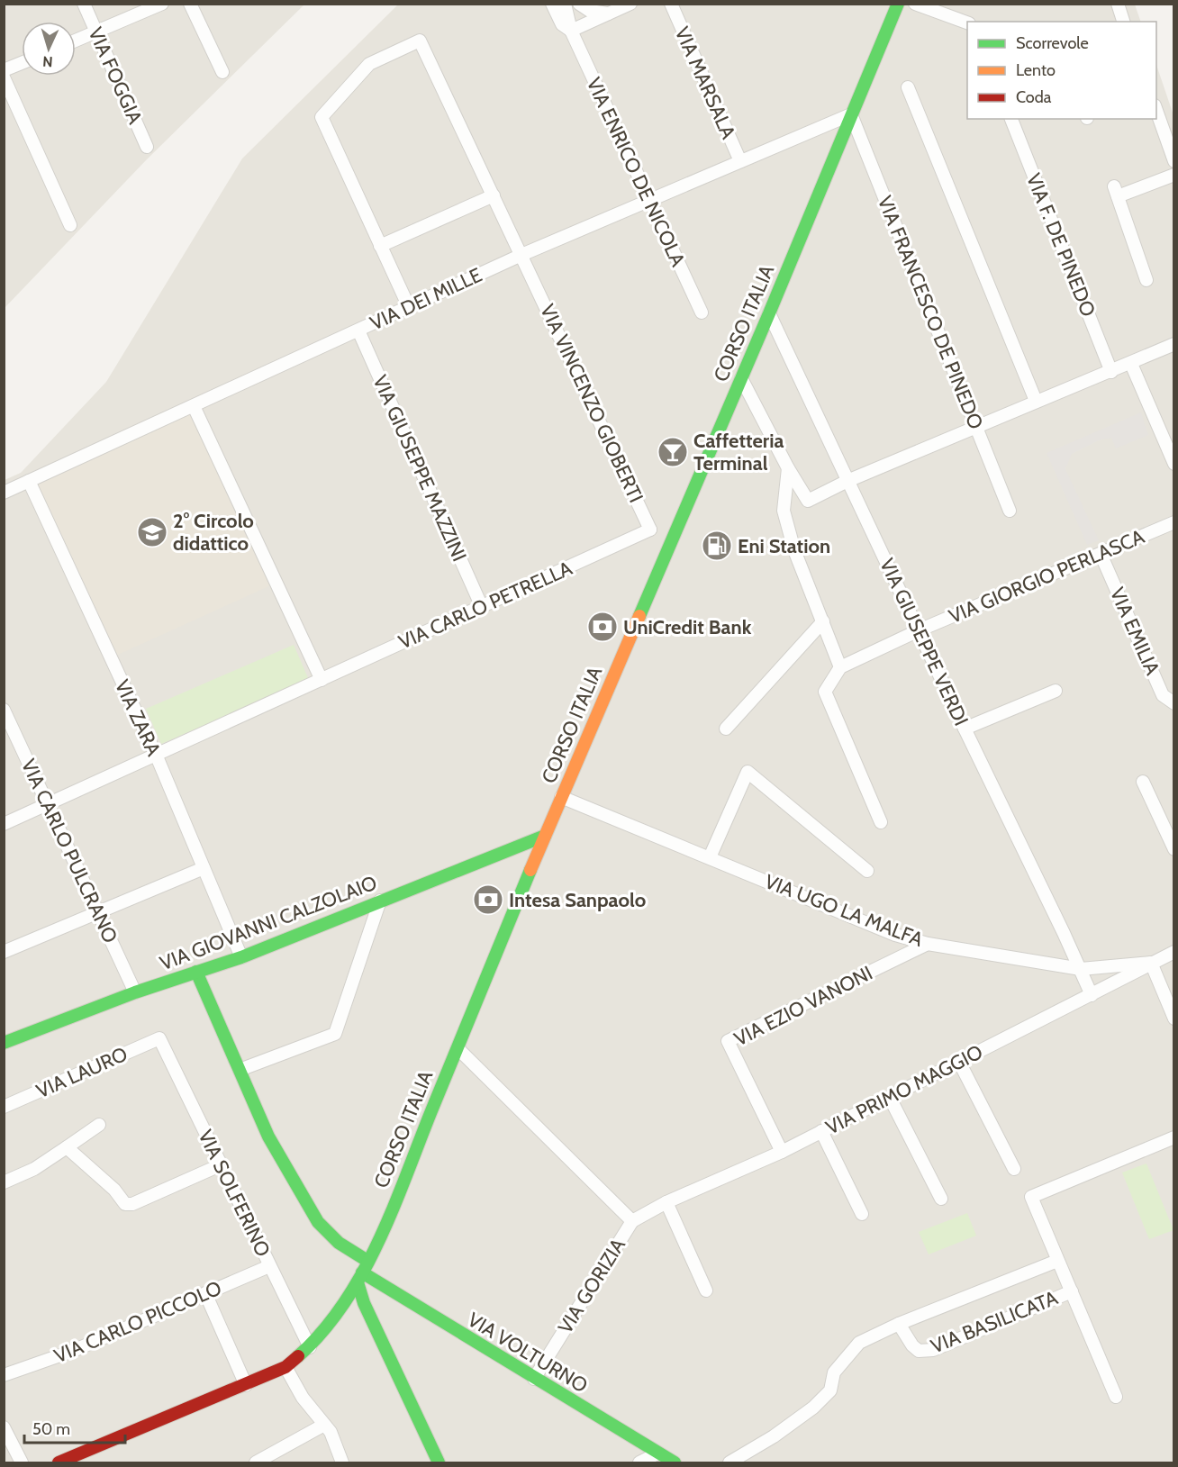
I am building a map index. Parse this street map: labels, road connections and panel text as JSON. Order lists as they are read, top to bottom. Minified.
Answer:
{"streets":{"main road":["CORSO ITALIA","VIA GIOVANNI CALZOLAIO","VIA VOLTURNO"],"street":["VIA FOGGIA","VIA MARSALA","VIA ENRICO DE NICOLA","VIA F. DE PINEDO","VIA DEI MILLE","VIA FRANCESCO DE PINEDO","VIA VINCENZO GIOBERTI","VIA GIUSEPPE MAZZINI","VIA GIORGIO PERLASCA","VIA CARLO PETRELLA","VIA EMILIA","VIA GIUSEPPE VERDI","VIA ZARA","VIA CARLO PULCRANO","VIA UGO LA MALFA","VIA EZIO VANONI","VIA LAURO","VIA PRIMO MAGGIO","VIA SOLFERINO","VIA GORIZIA","VIA CARLO PICCOLO","VIA BASILICATA"]},"crossings":[["VIA MARSALA","VIA DEI MILLE"],["VIA ENRICO DE NICOLA","VIA DEI MILLE"],["VIA DEI MILLE","VIA FRANCESCO DE PINEDO"],["VIA DEI MILLE","CORSO ITALIA"],["VIA DEI MILLE","VIA VINCENZO GIOBERTI"],["VIA DEI MILLE","VIA GIUSEPPE MAZZINI"],["VIA DEI MILLE","VIA ZARA"],["VIA FRANCESCO DE PINEDO","CORSO ITALIA"],["CORSO ITALIA","VIA GIUSEPPE VERDI"],["CORSO ITALIA","VIA UGO LA MALFA"],["CORSO ITALIA","VIA GIOVANNI CALZOLAIO"],["CORSO ITALIA","VIA SOLFERINO"],["CORSO ITALIA","VIA VOLTURNO"],["VIA VINCENZO GIOBERTI","VIA CARLO PETRELLA"],["VIA GIUSEPPE MAZZINI","VIA CARLO PETRELLA"],["VIA GIORGIO PERLASCA","VIA EMILIA"],["VIA GIORGIO PERLASCA","VIA GIUSEPPE VERDI"],["VIA CARLO PETRELLA","VIA ZARA"],["VIA GIUSEPPE VERDI","VIA UGO LA MALFA"],["VIA ZARA","VIA GIOVANNI CALZOLAIO"],["VIA CARLO PULCRANO","VIA GIOVANNI CALZOLAIO"],["VIA UGO LA MALFA","VIA EZIO VANONI"],["VIA UGO LA MALFA","VIA PRIMO MAGGIO"],["VIA GIOVANNI CALZOLAIO","VIA VOLTURNO"],["VIA EZIO VANONI","VIA PRIMO MAGGIO"],["VIA LAURO","VIA SOLFERINO"],["VIA PRIMO MAGGIO","VIA GORIZIA"],["VIA SOLFERINO","VIA CARLO PICCOLO"],["VIA GORIZIA","VIA VOLTURNO"]],"places":{"bar":["Caffetteria Terminal"],"school or university":["2° Circolo didattico"],"fuel station":["Eni Station"],"bank":["UniCredit Bank","Intesa Sanpaolo"]},"legend":["Scorrevole","Lento","Coda"],"scale_bar":"50 m","north":"bottom"}
